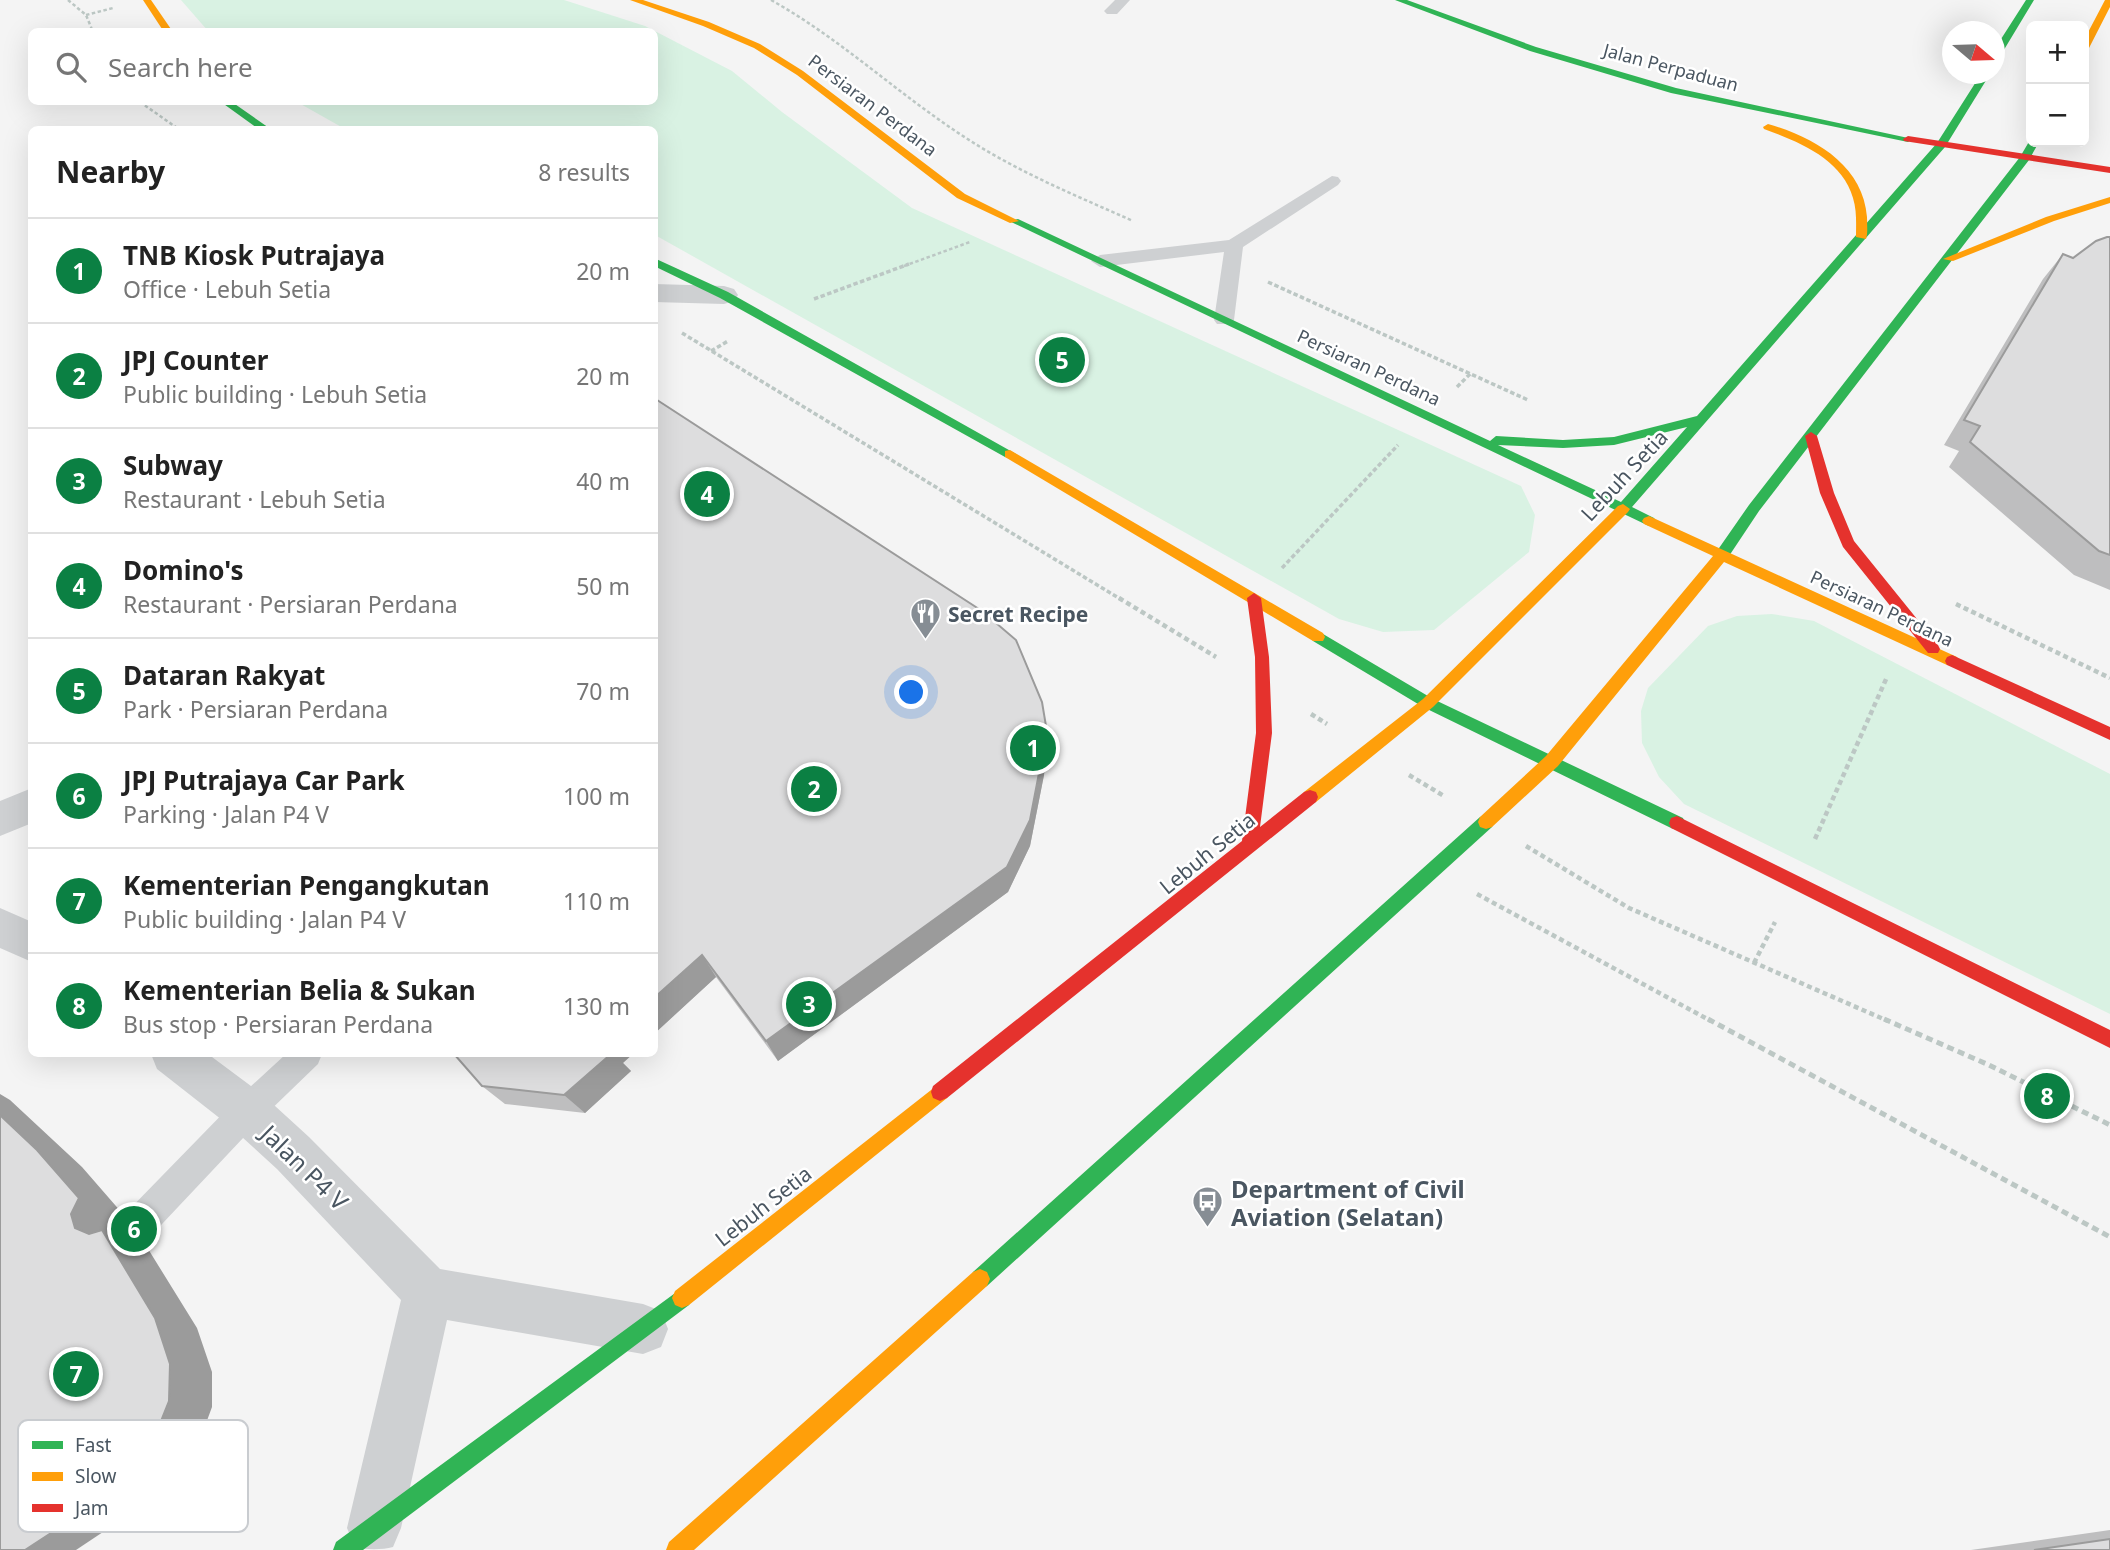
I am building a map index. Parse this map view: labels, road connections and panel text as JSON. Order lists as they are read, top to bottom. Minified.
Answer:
{"streets":{"main road":["Jalan Perpaduan","Persiaran Perdana","Lebuh Setia"],"street":["Jalan P4 V"]},"crossings":[["Jalan Perpaduan","Lebuh Setia"],["Persiaran Perdana","Lebuh Setia"]],"places":{"restaurant":["Secret Recipe"],"bus stop":["Department of Civil Aviation (Selatan)"]},"legend":["Fast","Slow","Jam"],"north":"right","page":{"map_buttons":["+","−"],"search":"Search here","heading":["Nearby","8 results"],"list":[{"mark":"1","name":"TNB Kiosk Putrajaya","note":"Office · Lebuh Setia","value":"20 m"},{"mark":"2","name":"JPJ Counter","note":"Public building · Lebuh Setia","value":"20 m"},{"mark":"3","name":"Subway","note":"Restaurant · Lebuh Setia","value":"40 m"},{"mark":"4","name":"Domino's","note":"Restaurant · Persiaran Perdana","value":"50 m"},{"mark":"5","name":"Dataran Rakyat","note":"Park · Persiaran Perdana","value":"70 m"},{"mark":"6","name":"JPJ Putrajaya Car Park","note":"Parking · Jalan P4 V","value":"100 m"},{"mark":"7","name":"Kementerian Pengangkutan","note":"Public building · Jalan P4 V","value":"110 m"},{"mark":"8","name":"Kementerian Belia & Sukan","note":"Bus stop · Persiaran Perdana","value":"130 m"}],"pins":["5","4","1","2","3","8","6","7"]}}
